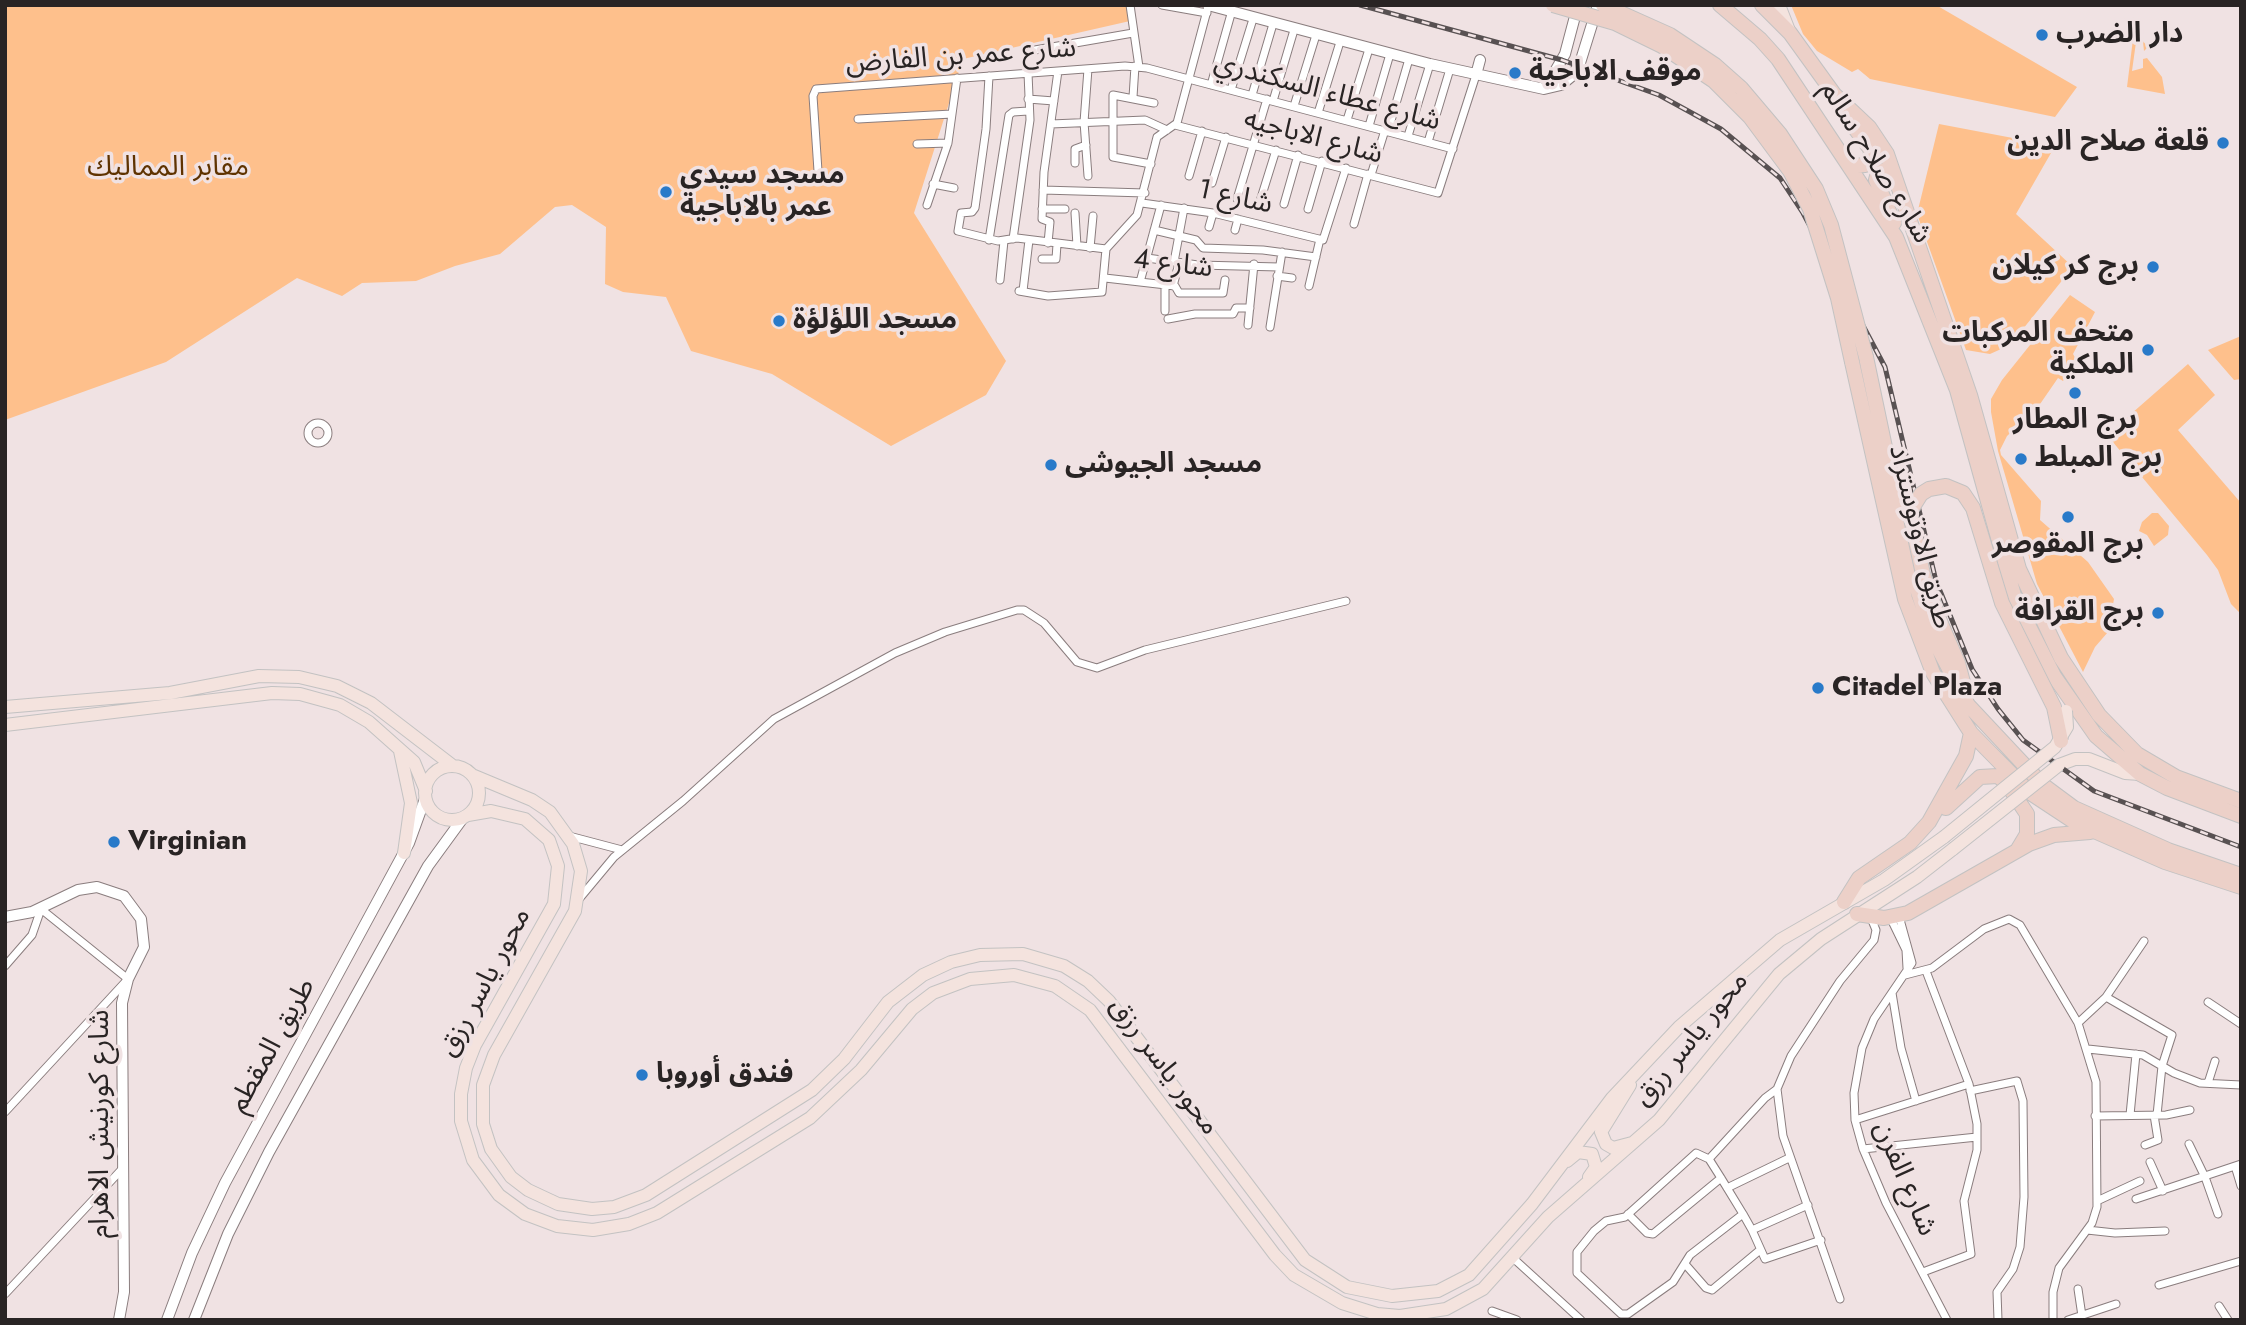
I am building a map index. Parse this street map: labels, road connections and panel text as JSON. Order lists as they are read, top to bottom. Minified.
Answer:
{"streets":{"highway":["شارع صلاح سالم","طريق الاوتوستراد"],"main road":["محور ياسر رزق"],"street":["شارع عمر بن الفارض","شارع عطاء السكندري","شارع الاباجيه","شارع 1","شارع 4","طريق المقطم","شارع كورنيش الاهرام","شارع الفرن"]},"crossings":[["شارع عمر بن الفارض","شارع عطاء السكندري"],["شارع عطاء السكندري","شارع الاباجيه"],["شارع صلاح سالم","محور ياسر رزق"],["محور ياسر رزق","طريق المقطم"]],"parks":["مقابر المماليك"],"places":["دار الضرب","موقف الاباجية","قلعة صلاح الدين","مسجد سيدى عمر بالاباجية","برج كر كيلان","مسجد اللؤلؤة","متحف المركبات الملكية","برج المطار","برج المبلط","مسجد الجيوشى","برج المقوصر","برج القرافة","Citadel Plaza","Virginian","فندق أوروبا"]}
